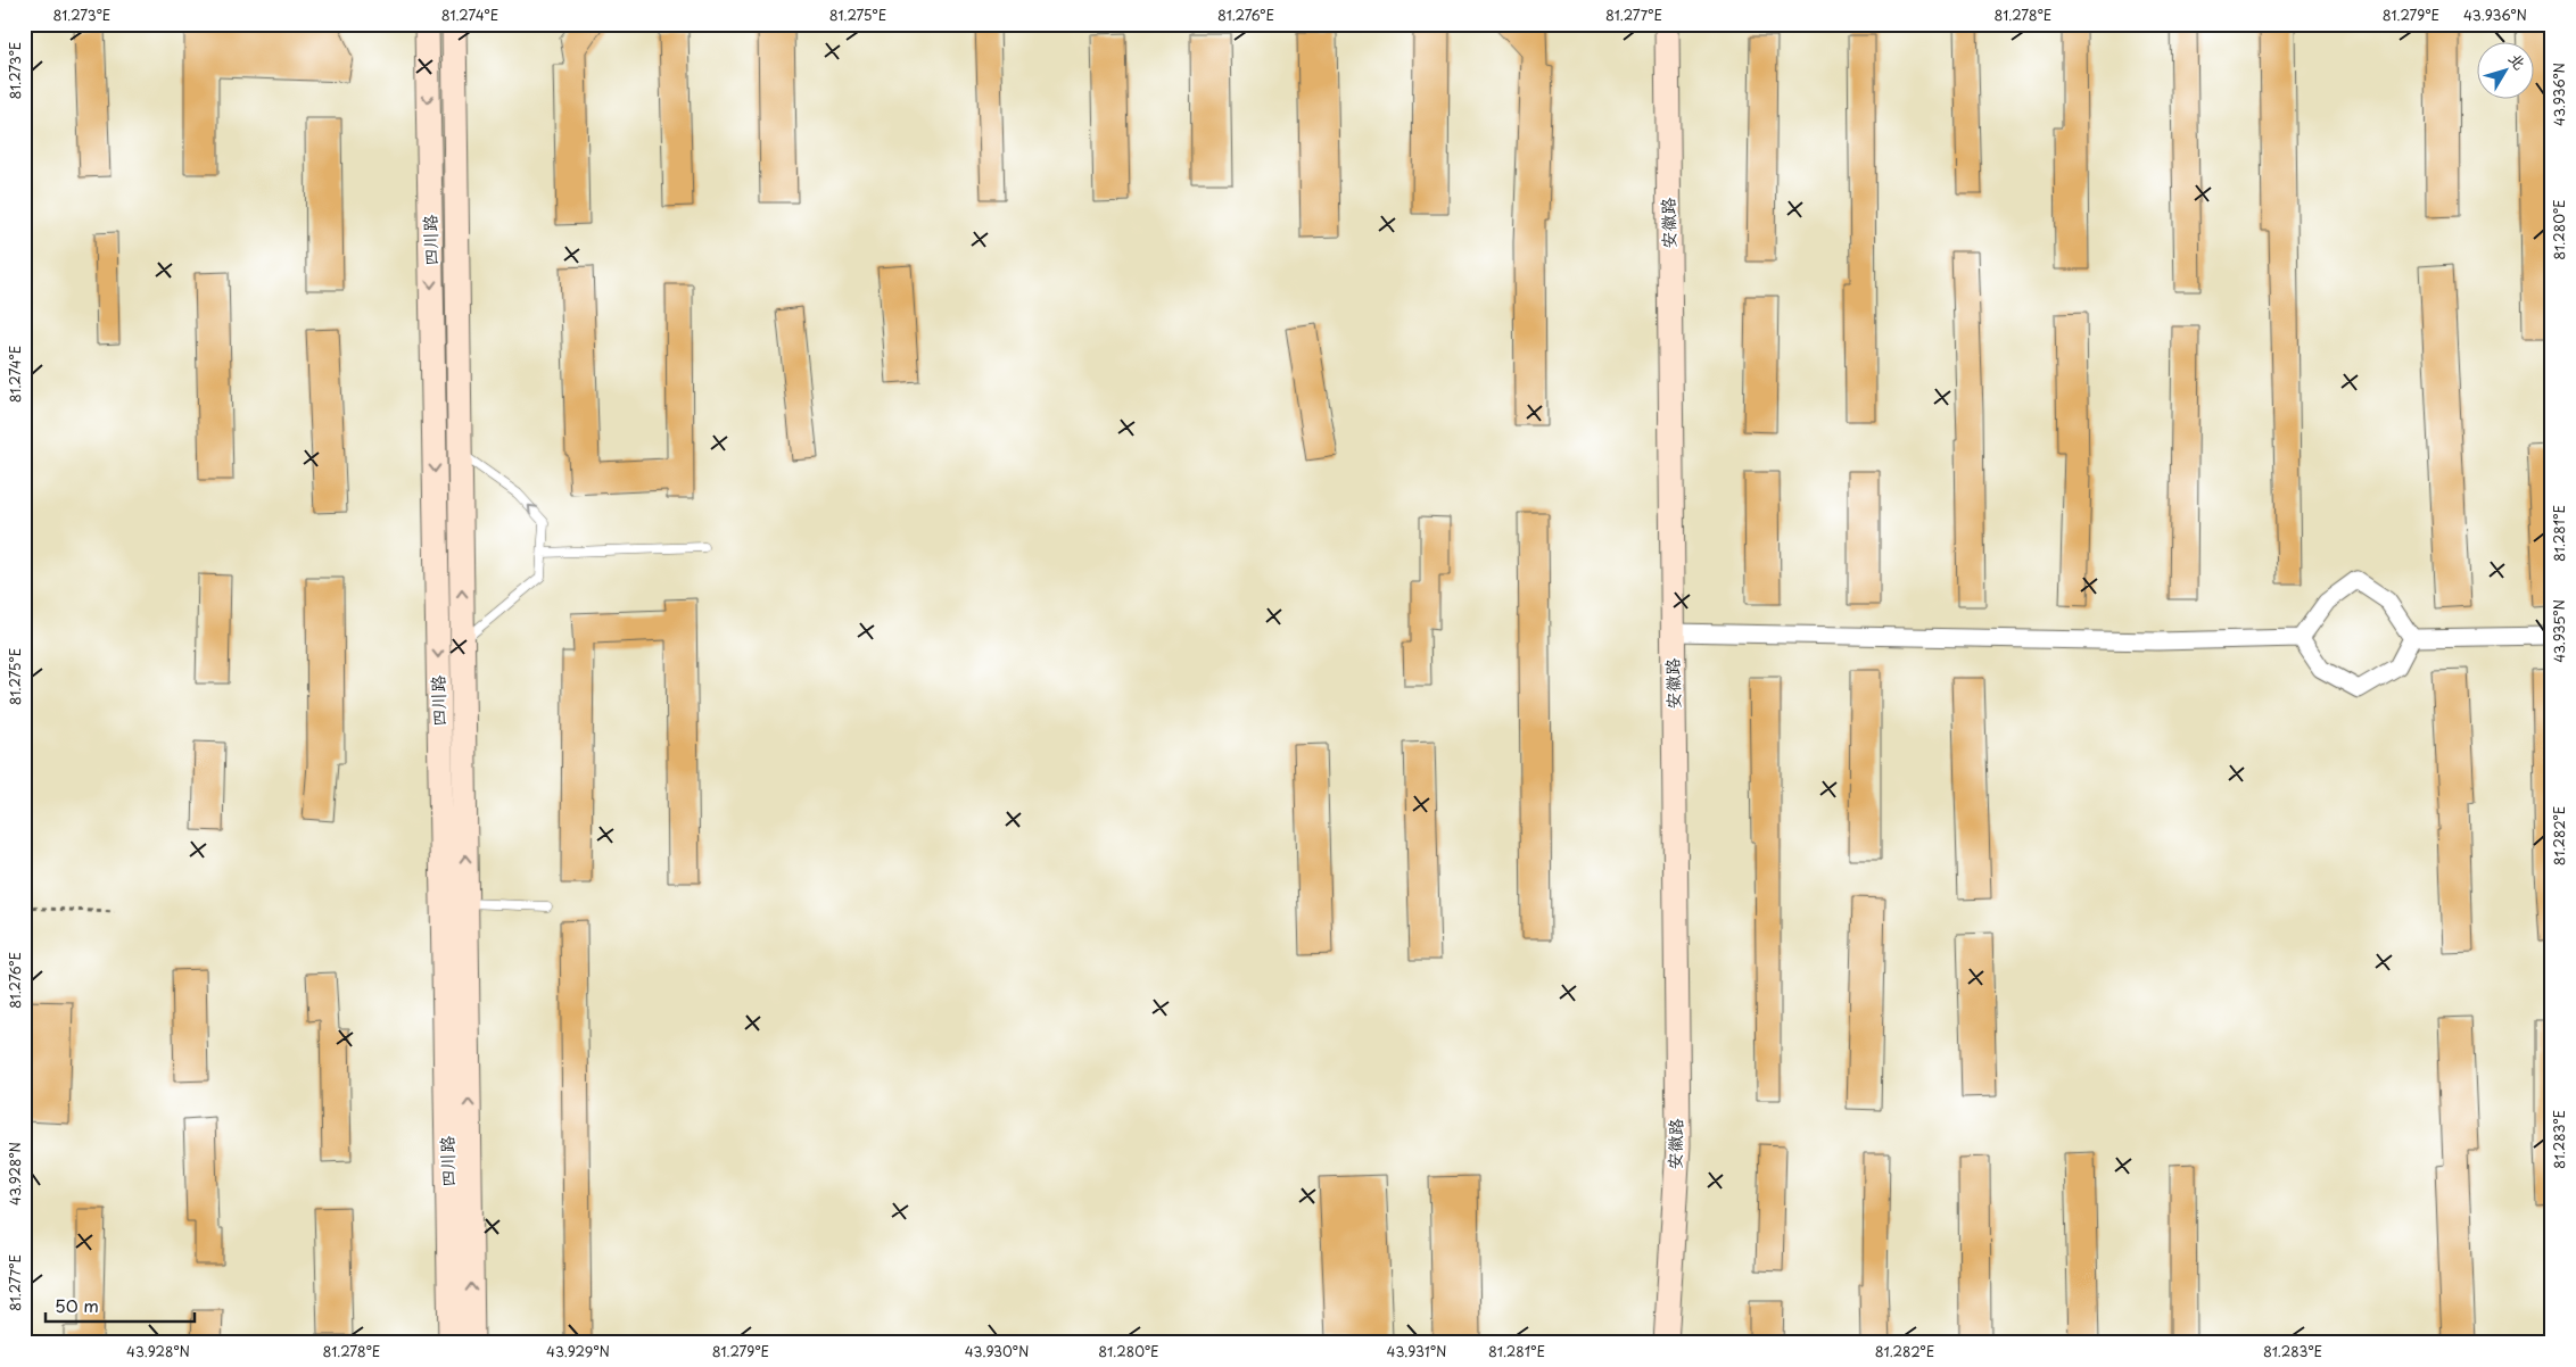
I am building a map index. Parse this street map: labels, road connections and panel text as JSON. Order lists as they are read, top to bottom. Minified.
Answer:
{"streets":{"street":["安徽路","四川路"]},"scale_bar":"50 m","north":"top right","coordinates":["81.273°E","81.274°E","81.275°E","81.276°E","81.277°E","81.278°E","81.279°E","43.936°N","81.280°E","81.281°E","43.935°N","81.282°E","81.283°E","43.928°N","43.929°N","43.930°N","43.931°N"]}
